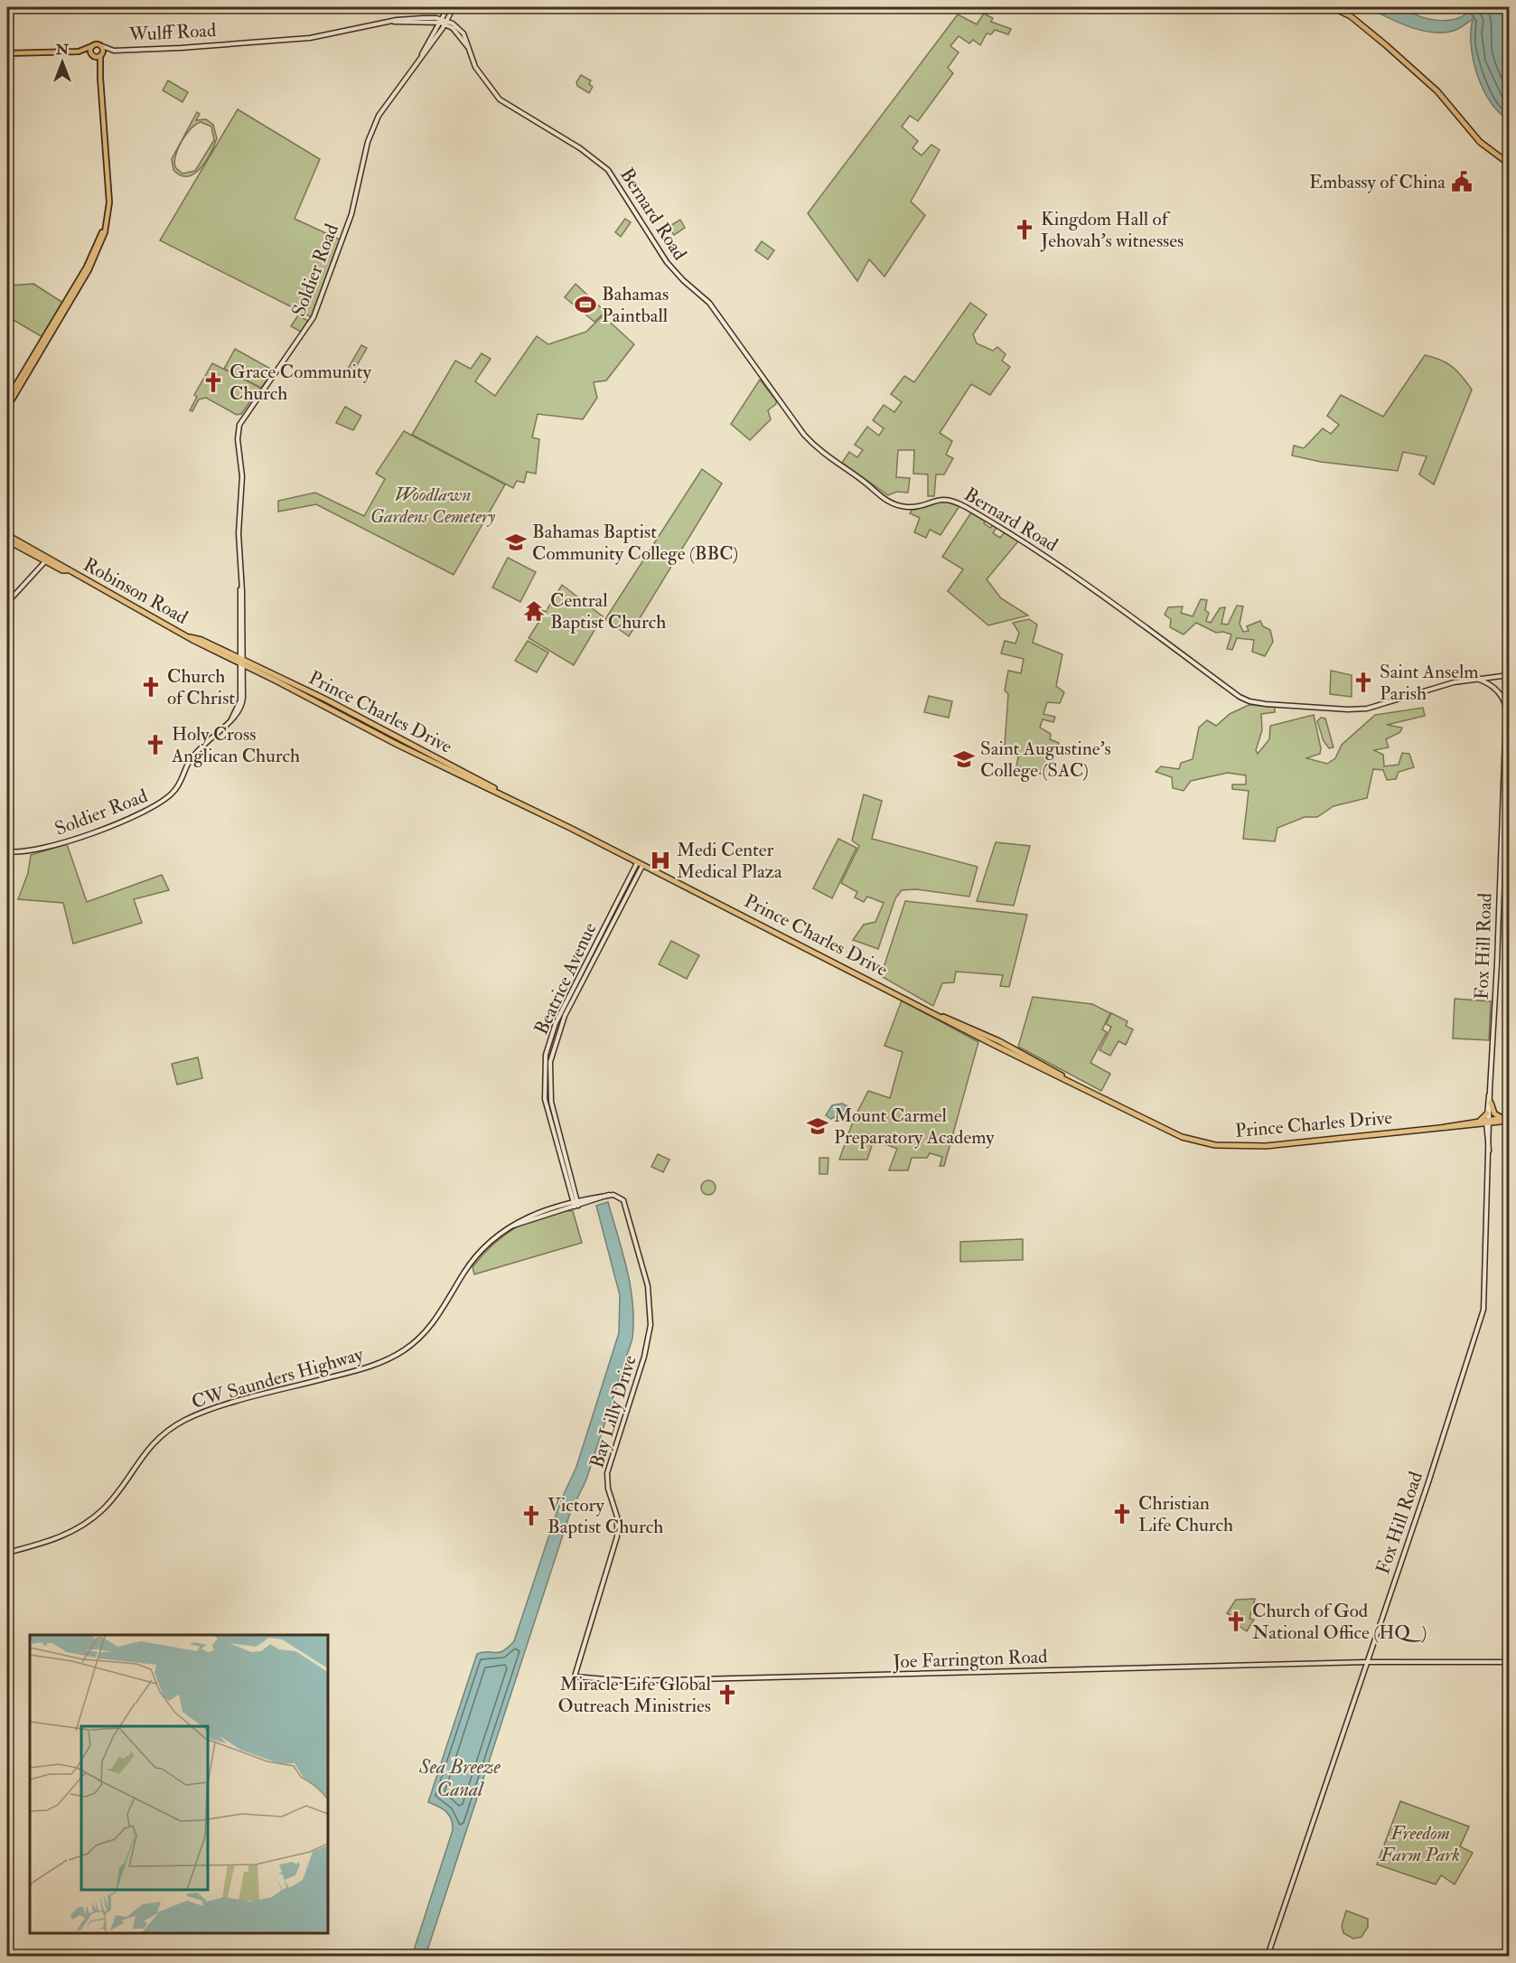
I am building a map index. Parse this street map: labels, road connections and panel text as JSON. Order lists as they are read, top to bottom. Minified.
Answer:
{"streets":{"highway":["Robinson Road","Prince Charles Drive"],"main road":["Wulff Road","Bernard Road","Soldier Road","Fox Hill Road","Beatrice Avenue","CW Saunders Highway","Bay Lilly Drive","Joe Farrington Road"]},"crossings":[["Wulff Road","Bernard Road"],["Wulff Road","Soldier Road"],["Bernard Road","Soldier Road"],["Soldier Road","Robinson Road"],["Soldier Road","Prince Charles Drive"],["Robinson Road","Prince Charles Drive"],["Prince Charles Drive","Fox Hill Road"],["Prince Charles Drive","Beatrice Avenue"],["Fox Hill Road","Joe Farrington Road"],["Beatrice Avenue","CW Saunders Highway"],["CW Saunders Highway","Bay Lilly Drive"],["Bay Lilly Drive","Joe Farrington Road"]],"water":["Sea Breeze Canal"],"parks":["Woodlawn Gardens Cemetery","Freedom Farm Park"],"places":{"public building":["Embassy of China"],"church":["Kingdom Hall of Jehovah’s witnesses","Grace Community Church","Saint Anselm Parish","Church of Christ","Holy Cross Anglican Church","Christian Life Church","Victory Baptist Church","Church of God National Office (HQ)","Miracle Life Global Outreach Ministries"],"sports":["Bahamas Paintball"],"school or university":["Bahamas Baptist Community College (BBC)","Saint Augustine's College (SAC)","Mount Carmel Preparatory Academy"],"temple":["Central Baptist Church"],"hospital":["Medi Center Medical Plaza"]},"north":"top"}
